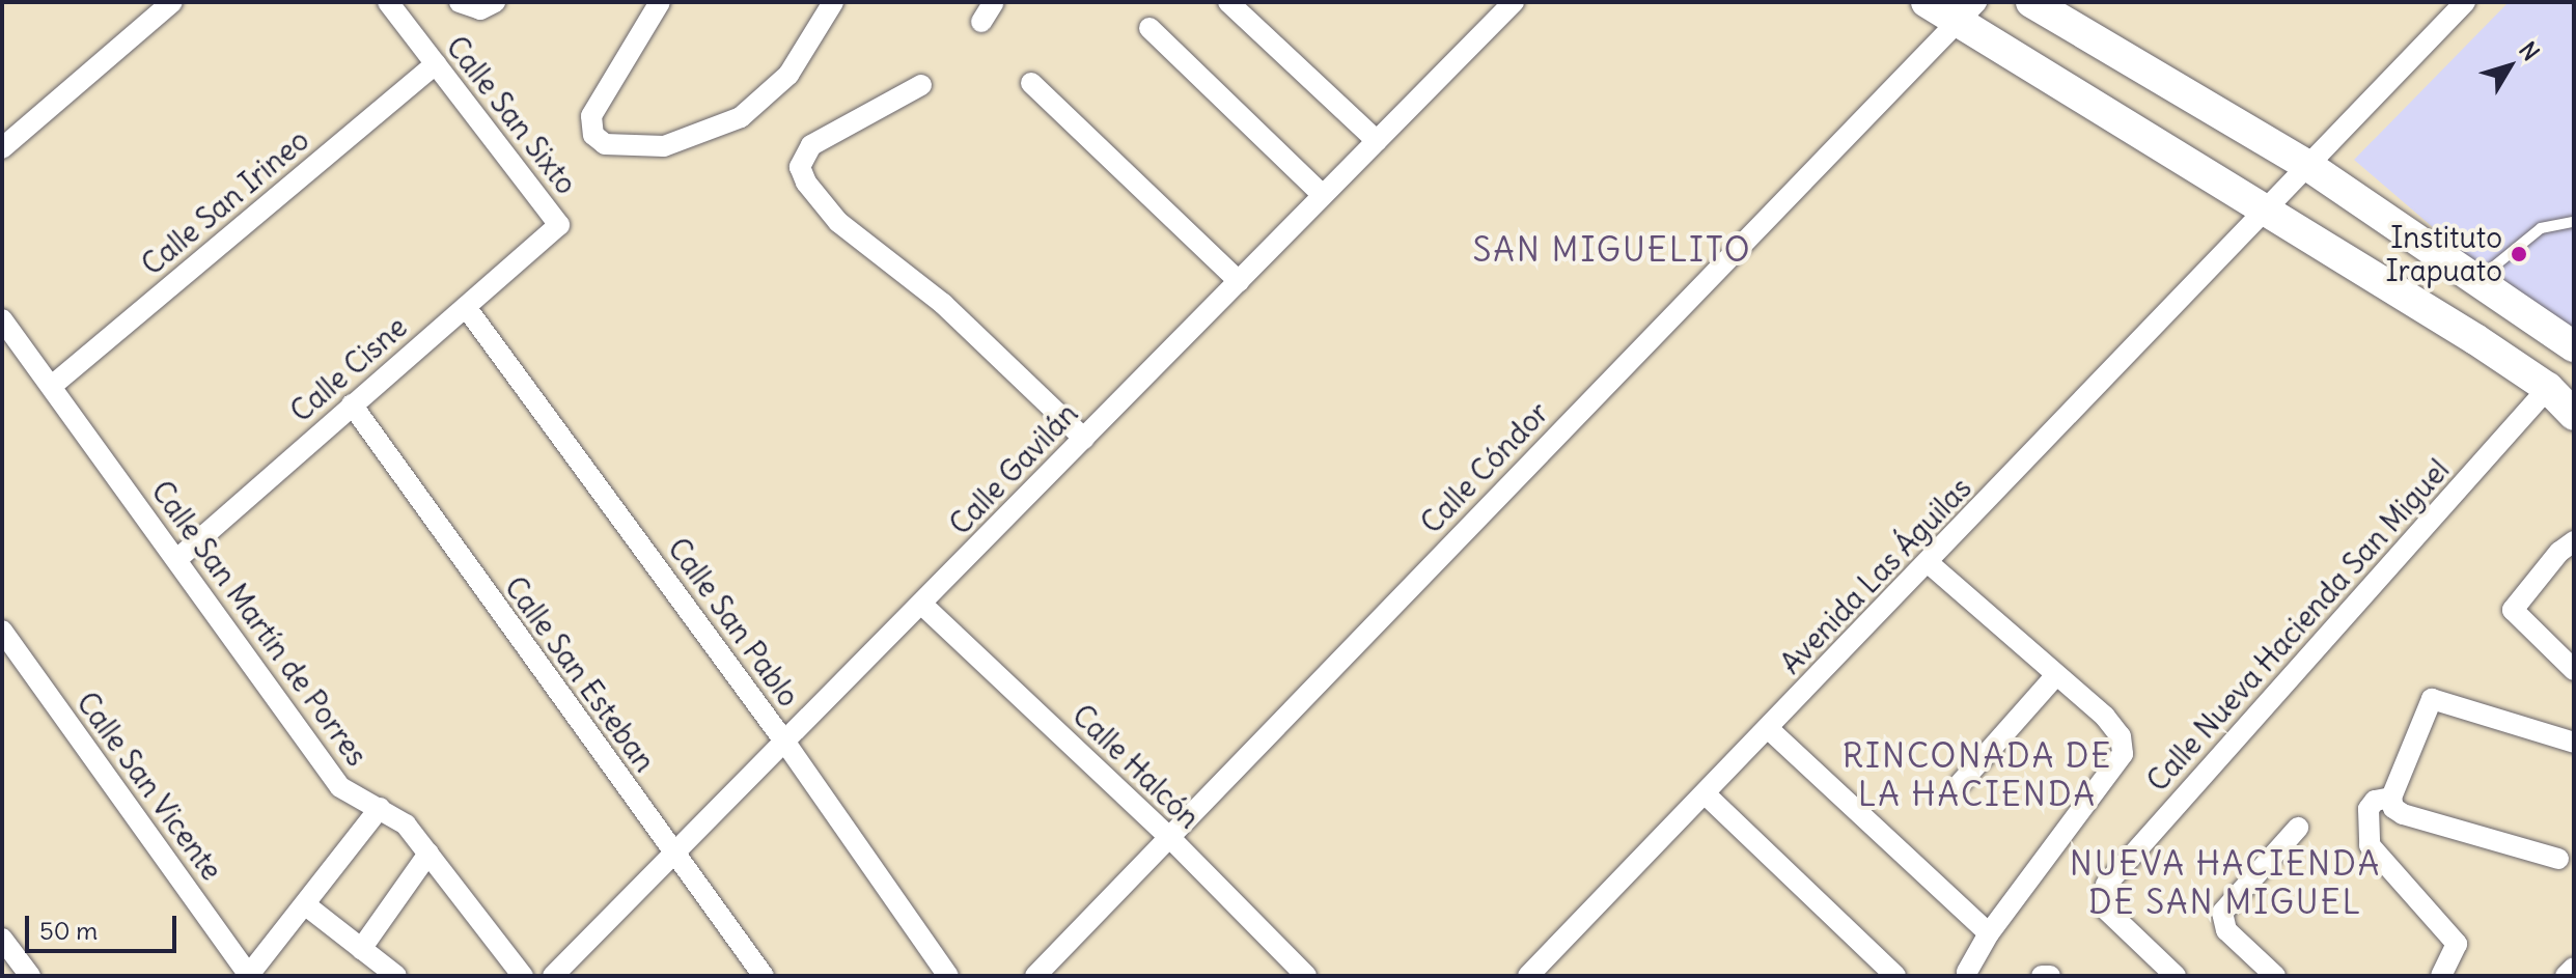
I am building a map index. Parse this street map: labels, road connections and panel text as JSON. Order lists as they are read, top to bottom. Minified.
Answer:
{"streets":{"street":["Calle San Sixto","Calle San Irineo","Calle Cisne","Calle Cóndor","Calle Gavilán","Avenida Las Águilas","Calle San Pablo","Calle San Martín de Porres","Calle Nueva Hacienda San Miguel","Calle San Esteban","Calle Halcón","Calle San Vicente"]},"crossings":[["Calle San Sixto","Calle San Irineo"],["Calle San Sixto","Calle Cisne"],["Calle San Irineo","Calle San Martín de Porres"],["Calle Cisne","Calle San Pablo"],["Calle Cisne","Calle San Martín de Porres"],["Calle Cisne","Calle San Esteban"],["Calle Cóndor","Calle Halcón"],["Calle Gavilán","Calle San Pablo"],["Calle Gavilán","Calle San Esteban"],["Calle Gavilán","Calle Halcón"]],"districts":["SAN MIGUELITO","RINCONADA DE LA HACIENDA","NUEVA HACIENDA DE SAN MIGUEL"],"places":["Instituto Irapuato"],"scale_bar":"50 m","north":"top right"}
